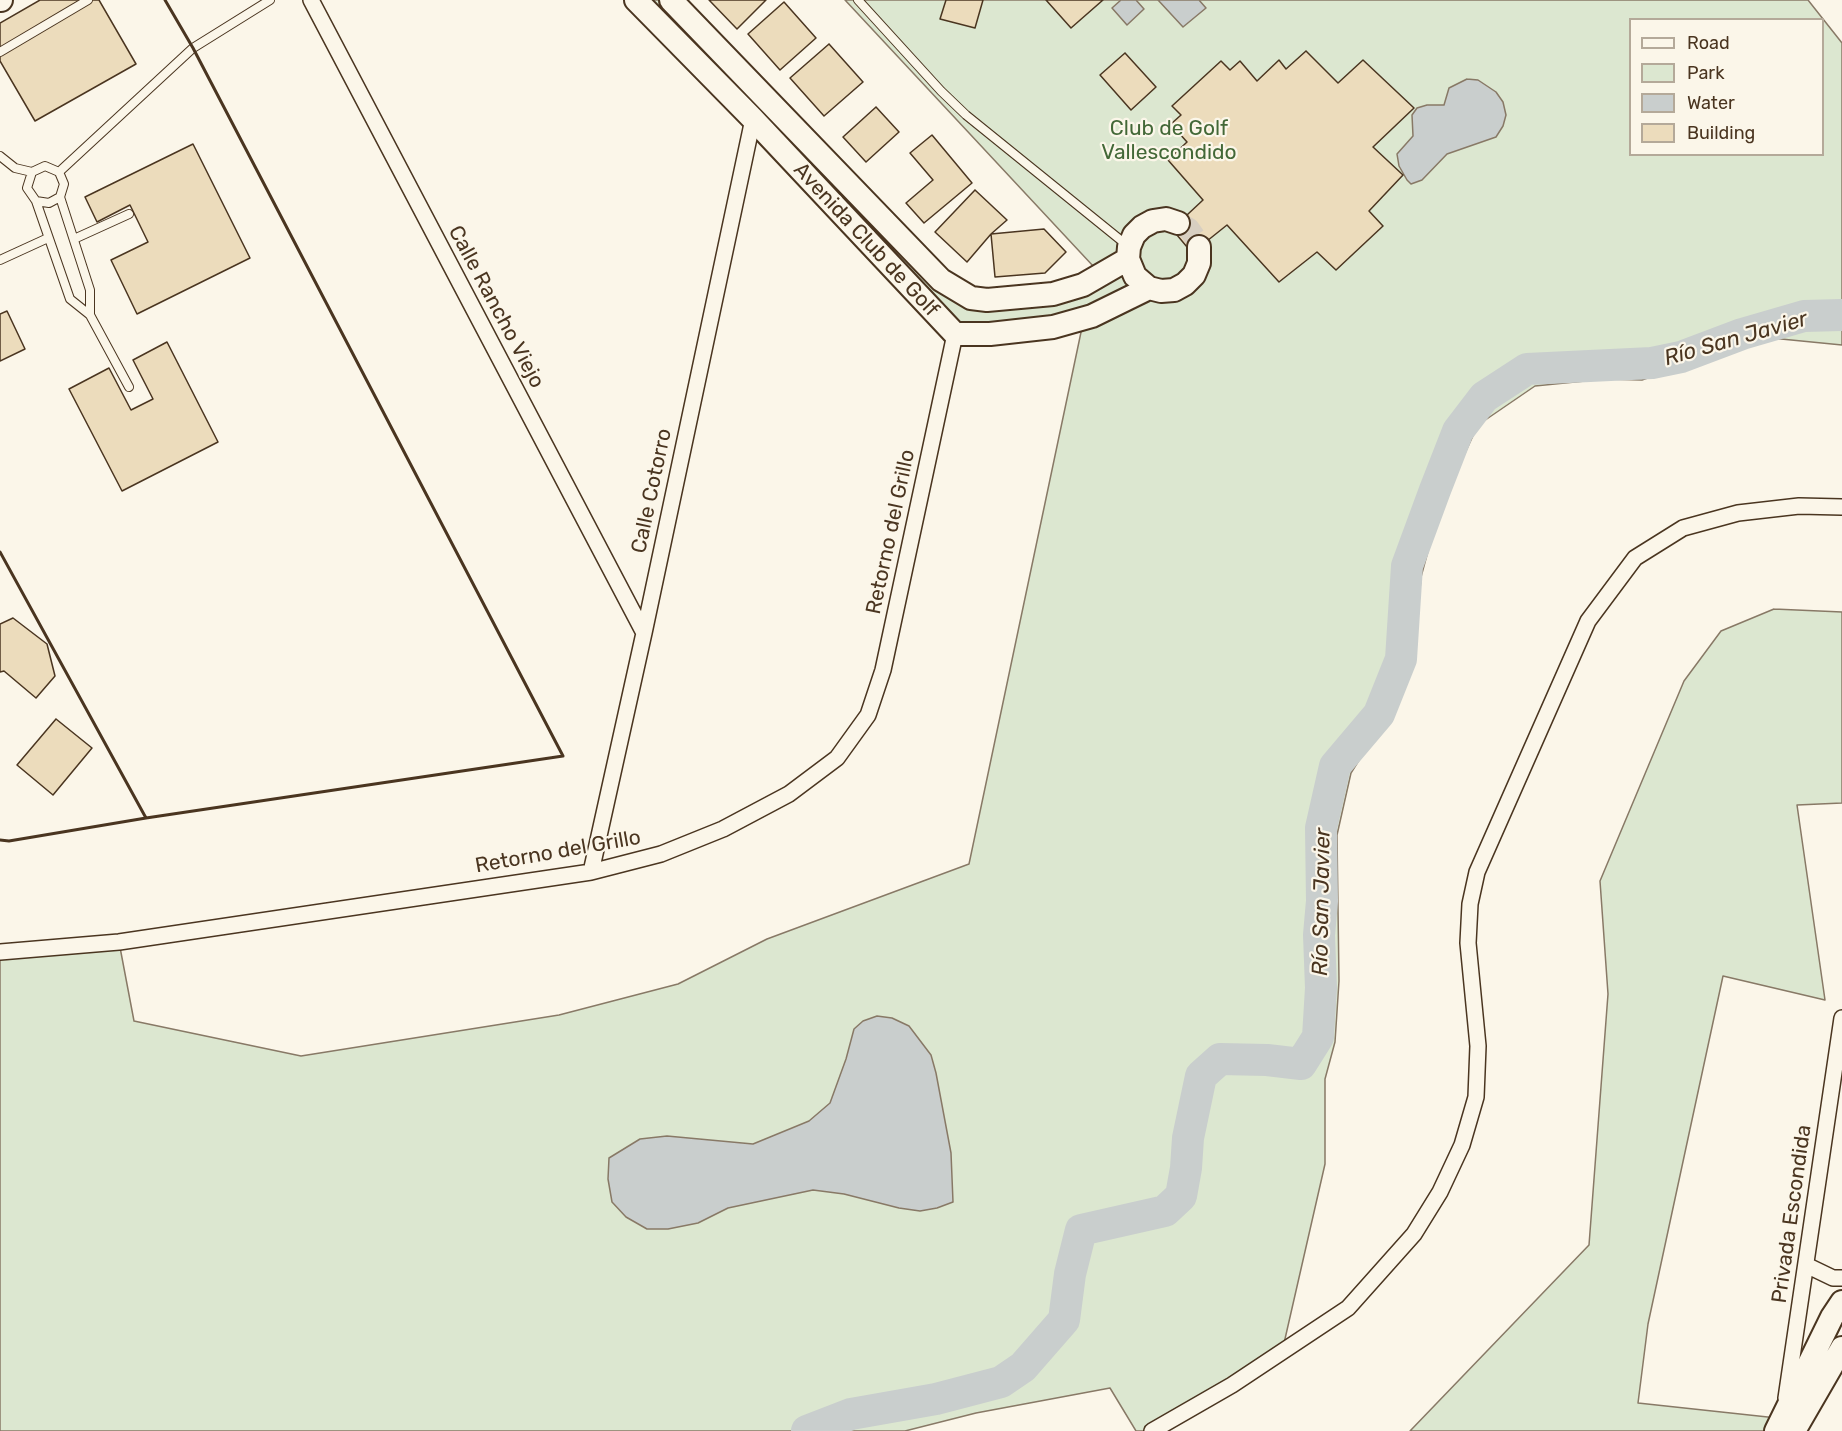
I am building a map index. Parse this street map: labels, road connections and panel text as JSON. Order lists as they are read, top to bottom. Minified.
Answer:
{"streets":{"street":["Avenida Club de Golf","Calle Rancho Viejo","Calle Cotorro","Retorno del Grillo","Privada Escondida"]},"crossings":[["Avenida Club de Golf","Calle Cotorro"],["Avenida Club de Golf","Retorno del Grillo"],["Calle Rancho Viejo","Calle Cotorro"],["Calle Cotorro","Retorno del Grillo"]],"water":["Río San Javier"],"parks":["Club de Golf Vallescondido"],"legend":["Road","Park","Water","Building"]}
